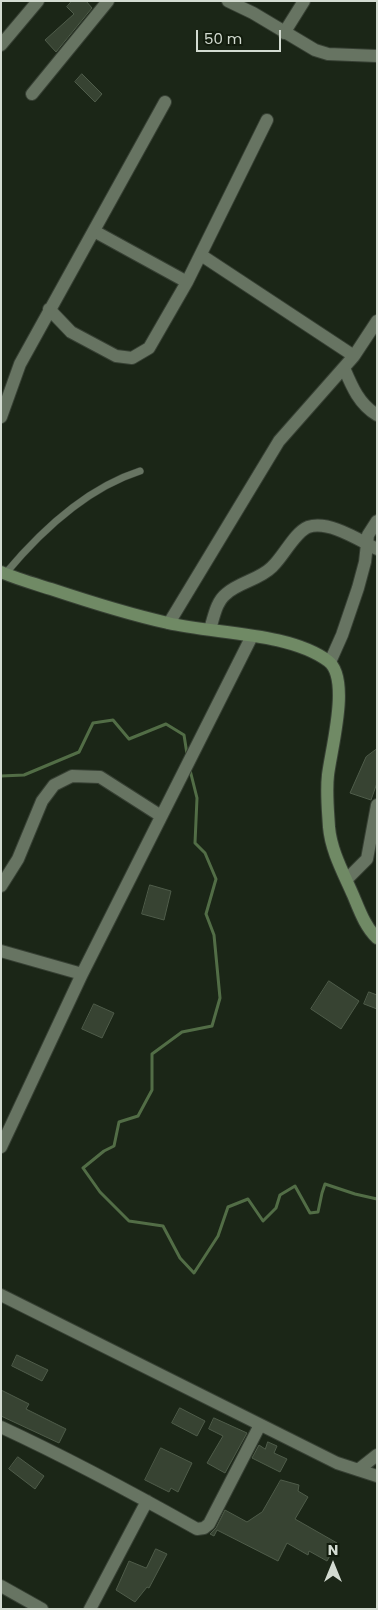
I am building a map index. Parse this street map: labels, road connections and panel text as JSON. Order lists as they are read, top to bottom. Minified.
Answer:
{"scale_bar":"50 m","north":"top"}
